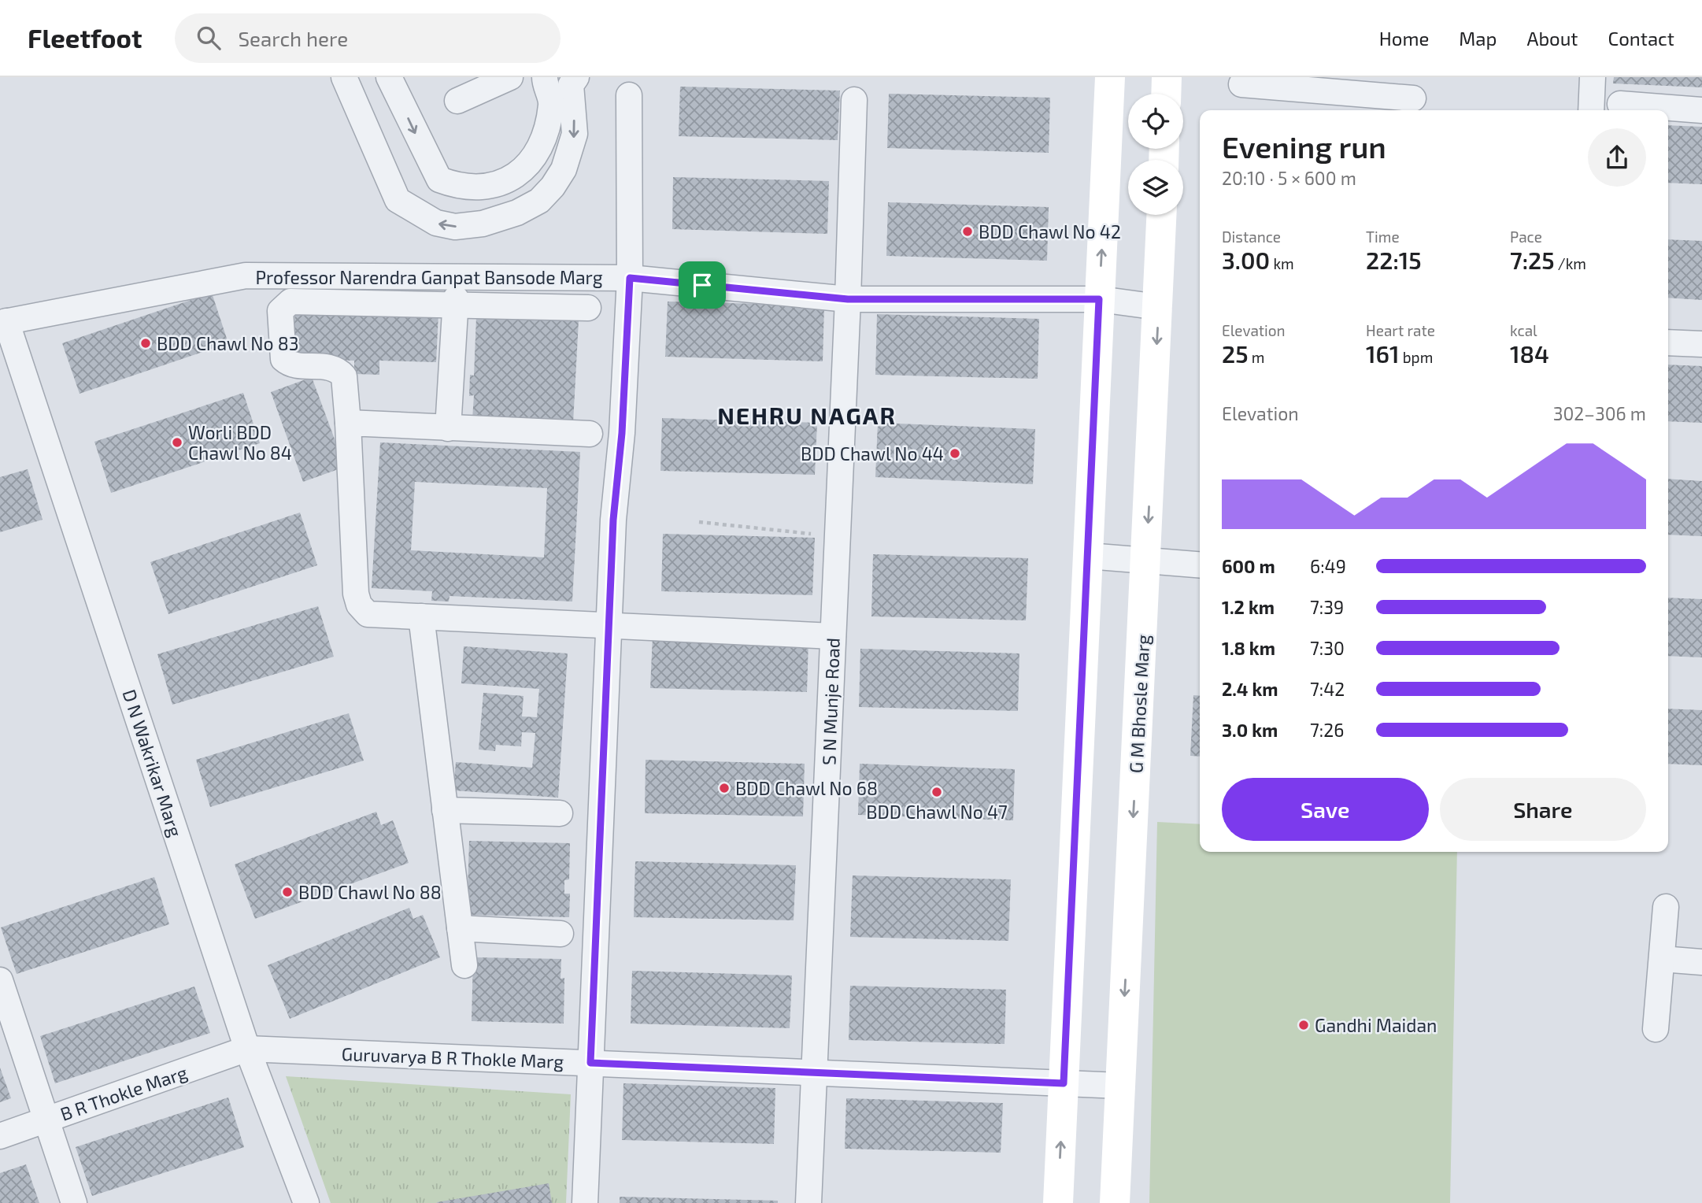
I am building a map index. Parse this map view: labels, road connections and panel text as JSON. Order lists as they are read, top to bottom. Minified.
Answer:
{"streets":{"main road":["G M Bhosle Marg"],"street":["Professor Narendra Ganpat Bansode Marg","S N Munje Road","D N Wakrikar Marg","Guruvarya B R Thokle Marg","B R Thokle Marg"]},"crossings":[["Professor Narendra Ganpat Bansode Marg","S N Munje Road"],["Professor Narendra Ganpat Bansode Marg","G M Bhosle Marg"],["Professor Narendra Ganpat Bansode Marg","D N Wakrikar Marg"],["S N Munje Road","Guruvarya B R Thokle Marg"],["G M Bhosle Marg","Guruvarya B R Thokle Marg"],["D N Wakrikar Marg","Guruvarya B R Thokle Marg"],["D N Wakrikar Marg","B R Thokle Marg"],["Guruvarya B R Thokle Marg","B R Thokle Marg"]],"districts":["NEHRU NAGAR"],"places":["BDD Chawl No 42","BDD Chawl No 83","Worli BDD Chawl No 84","BDD Chawl No 44","BDD Chawl No 68","BDD Chawl No 47","BDD Chawl No 88","Gandhi Maidan"],"page":{"header":"Fleetfoot","search":"Search here","nav":["Home","Map","About","Contact"],"heading":["Evening run","20:10 · 5 × 600 m"],"stats":[["Distance","3.00 km"],["Time","22:15"],["Pace","7:25 /km"],["Elevation","25 m"],["Heart rate","161 bpm"],["kcal","184"]],"chart":["Elevation","302–306 m"],"list":[{"name":"600 m","note":"6:49"},{"name":"1.2 km","note":"7:39"},{"name":"1.8 km","note":"7:30"},{"name":"2.4 km","note":"7:42"},{"name":"3.0 km","note":"7:26"}],"buttons":["Save","Share"]}}
